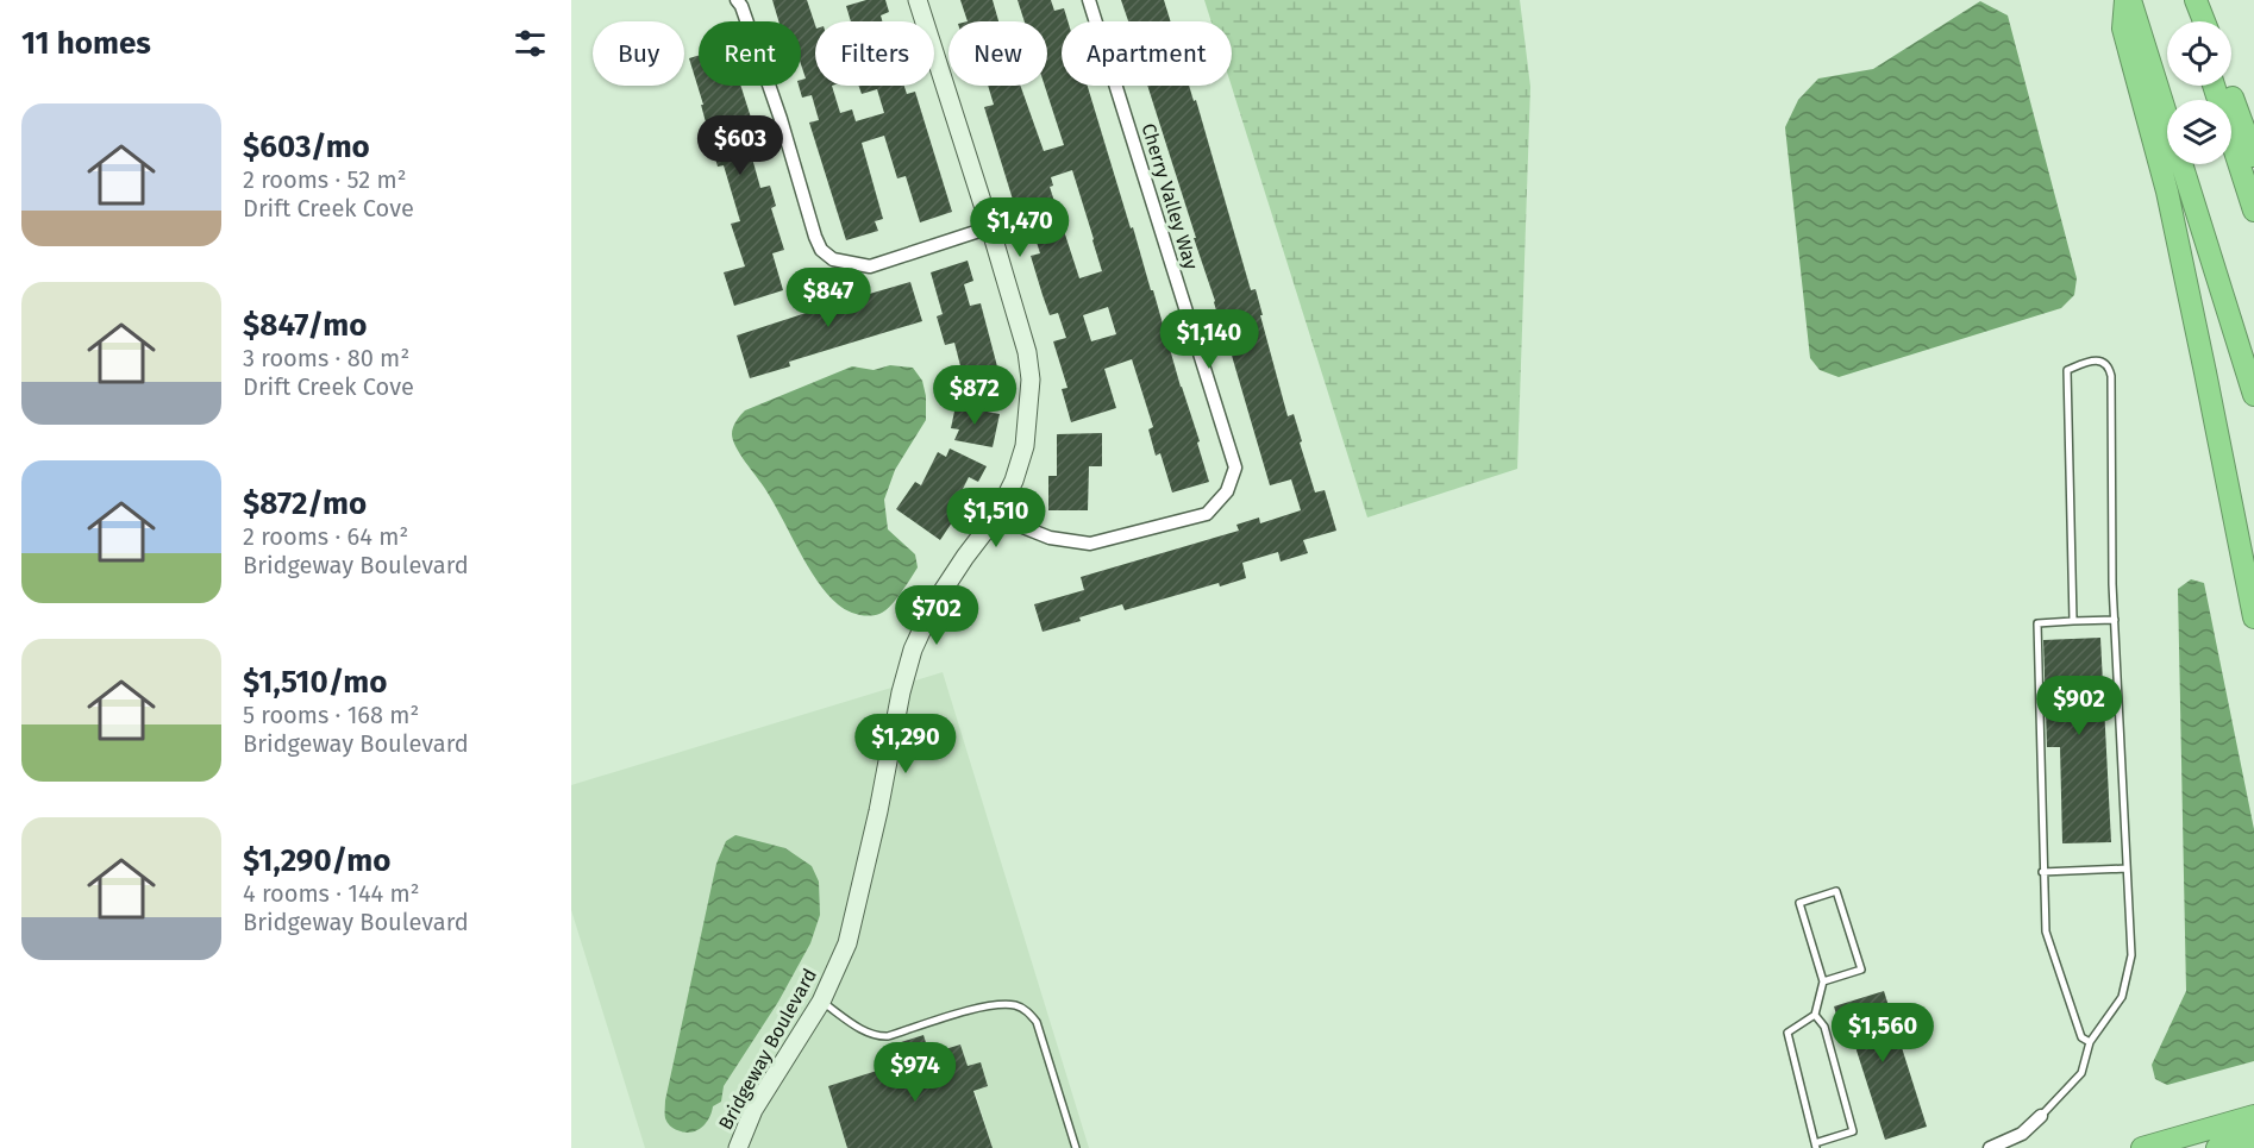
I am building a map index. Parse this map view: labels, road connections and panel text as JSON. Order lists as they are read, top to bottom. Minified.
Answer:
{"streets":{"street":["Cherry Valley Way","Bridgeway Boulevard"]},"crossings":[["Cherry Valley Way","Bridgeway Boulevard"]],"page":{"heading":"11 homes","chip":["Buy","Rent","Filters","New","Apartment"],"list":[{"name":"$603/mo","note":"2 rooms · 52 m² · Drift Creek Cove"},{"name":"$847/mo","note":"3 rooms · 80 m² · Drift Creek Cove"},{"name":"$872/mo","note":"2 rooms · 64 m² · Bridgeway Boulevard"},{"name":"$1,510/mo","note":"5 rooms · 168 m² · Bridgeway Boulevard"},{"name":"$1,290/mo","note":"4 rooms · 144 m² · Bridgeway Boulevard"}],"price":["$603","$1,470","$847","$1,140","$872","$1,510","$702","$902","$1,290","$1,560","$974"]}}
